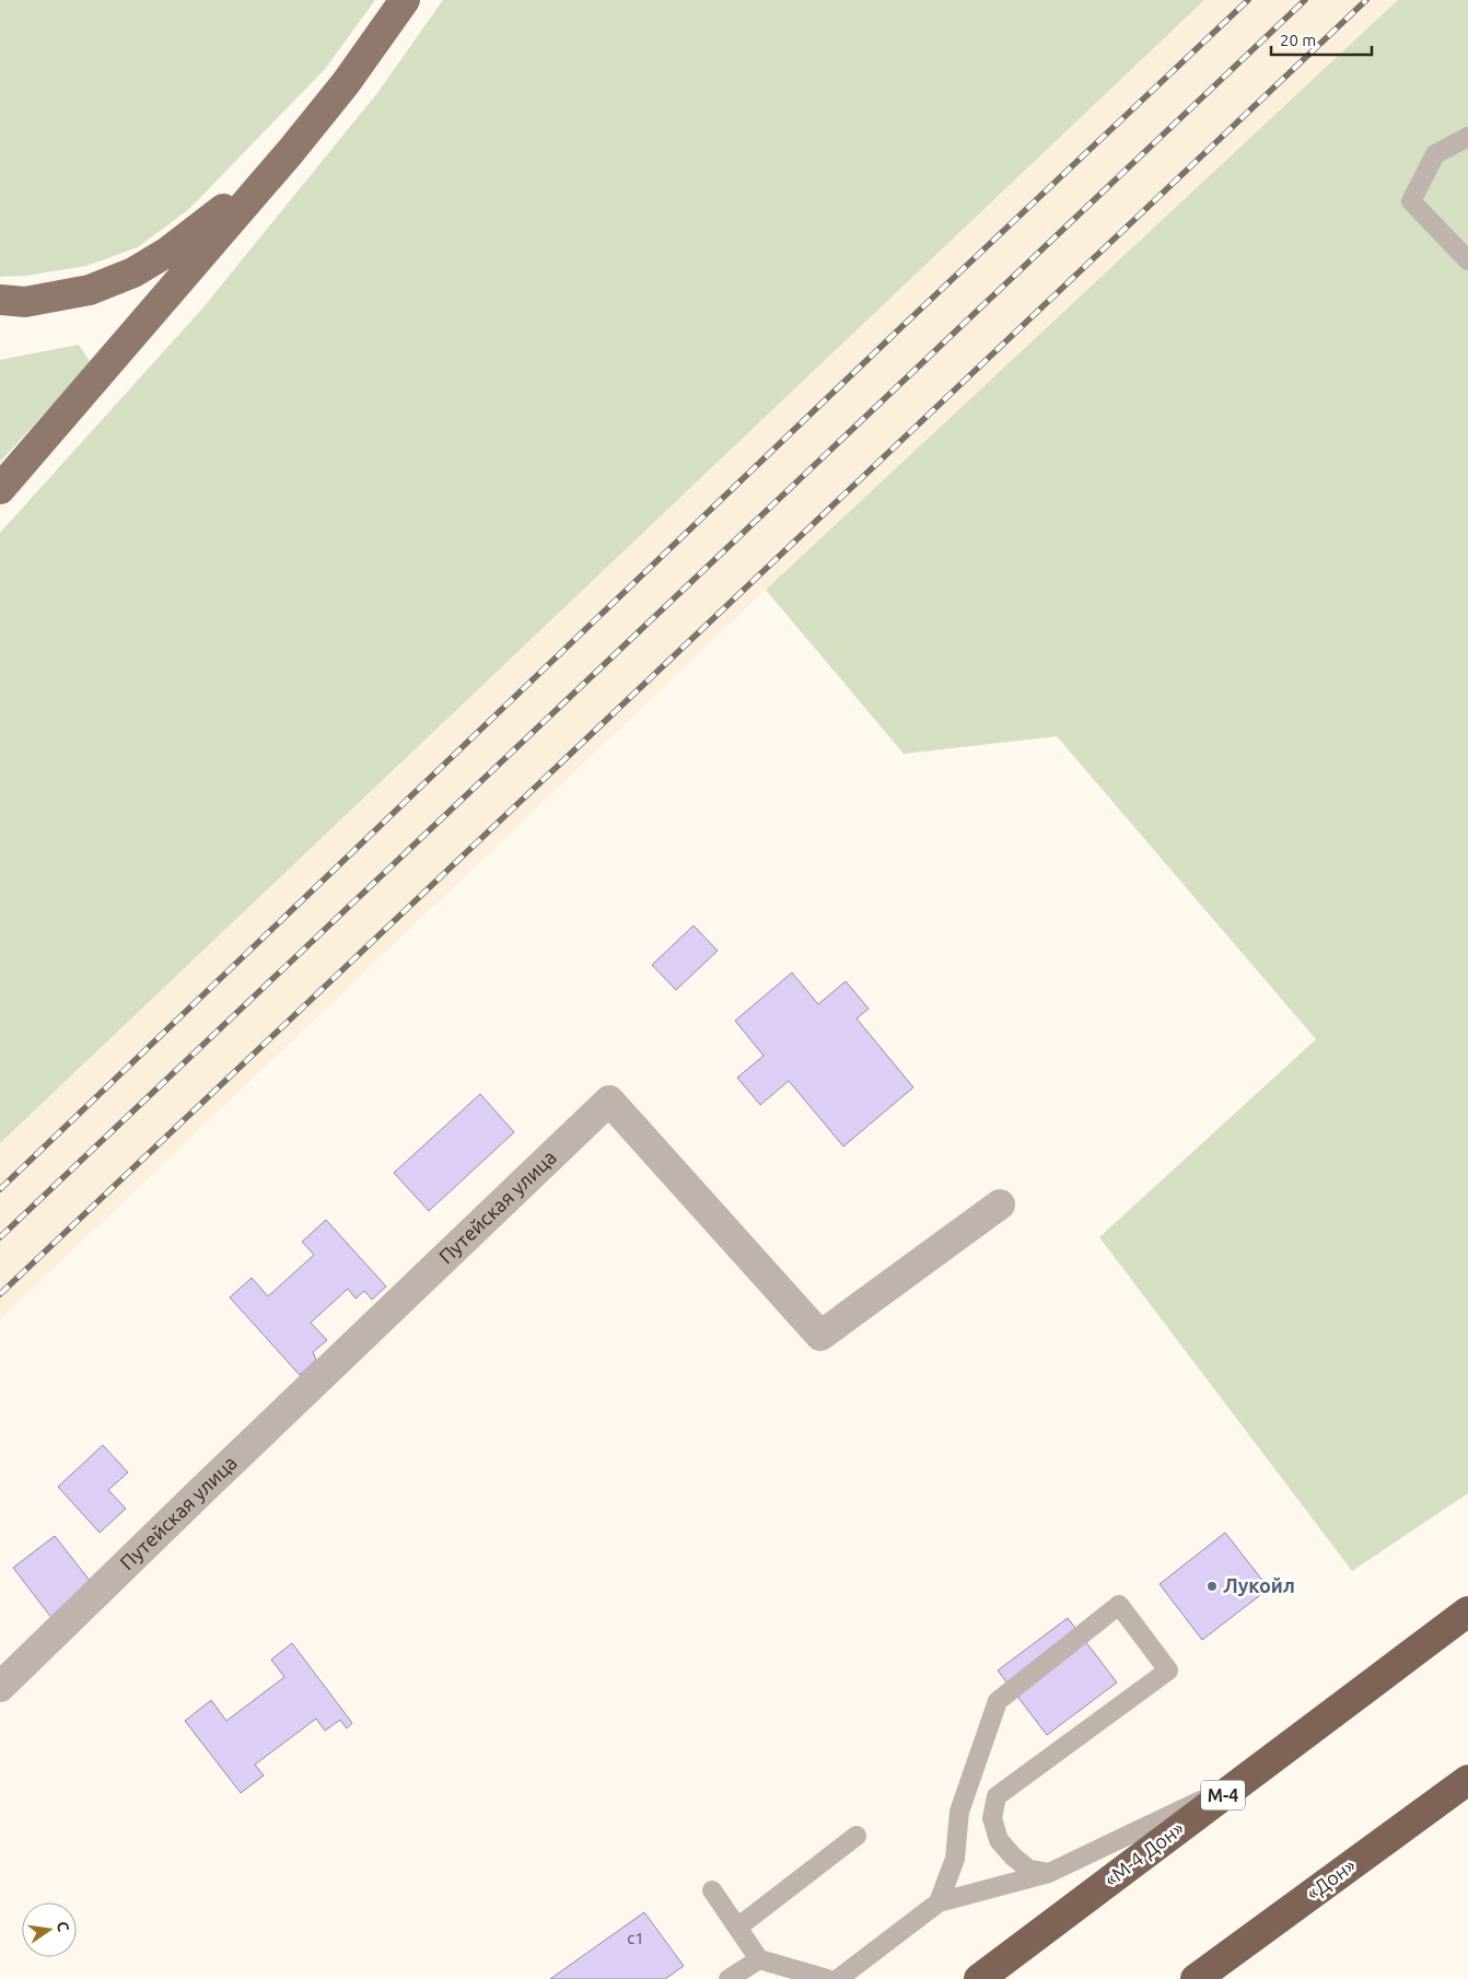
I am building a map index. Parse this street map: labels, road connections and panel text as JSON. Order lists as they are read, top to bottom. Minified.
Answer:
{"streets":{"highway":["М-4","«М-4 Дон»","«Дон»"],"street":["Путейская улица"]},"places":["Лукойл"],"house_numbers":["с1"],"scale_bar":"20 m","north":"right"}
